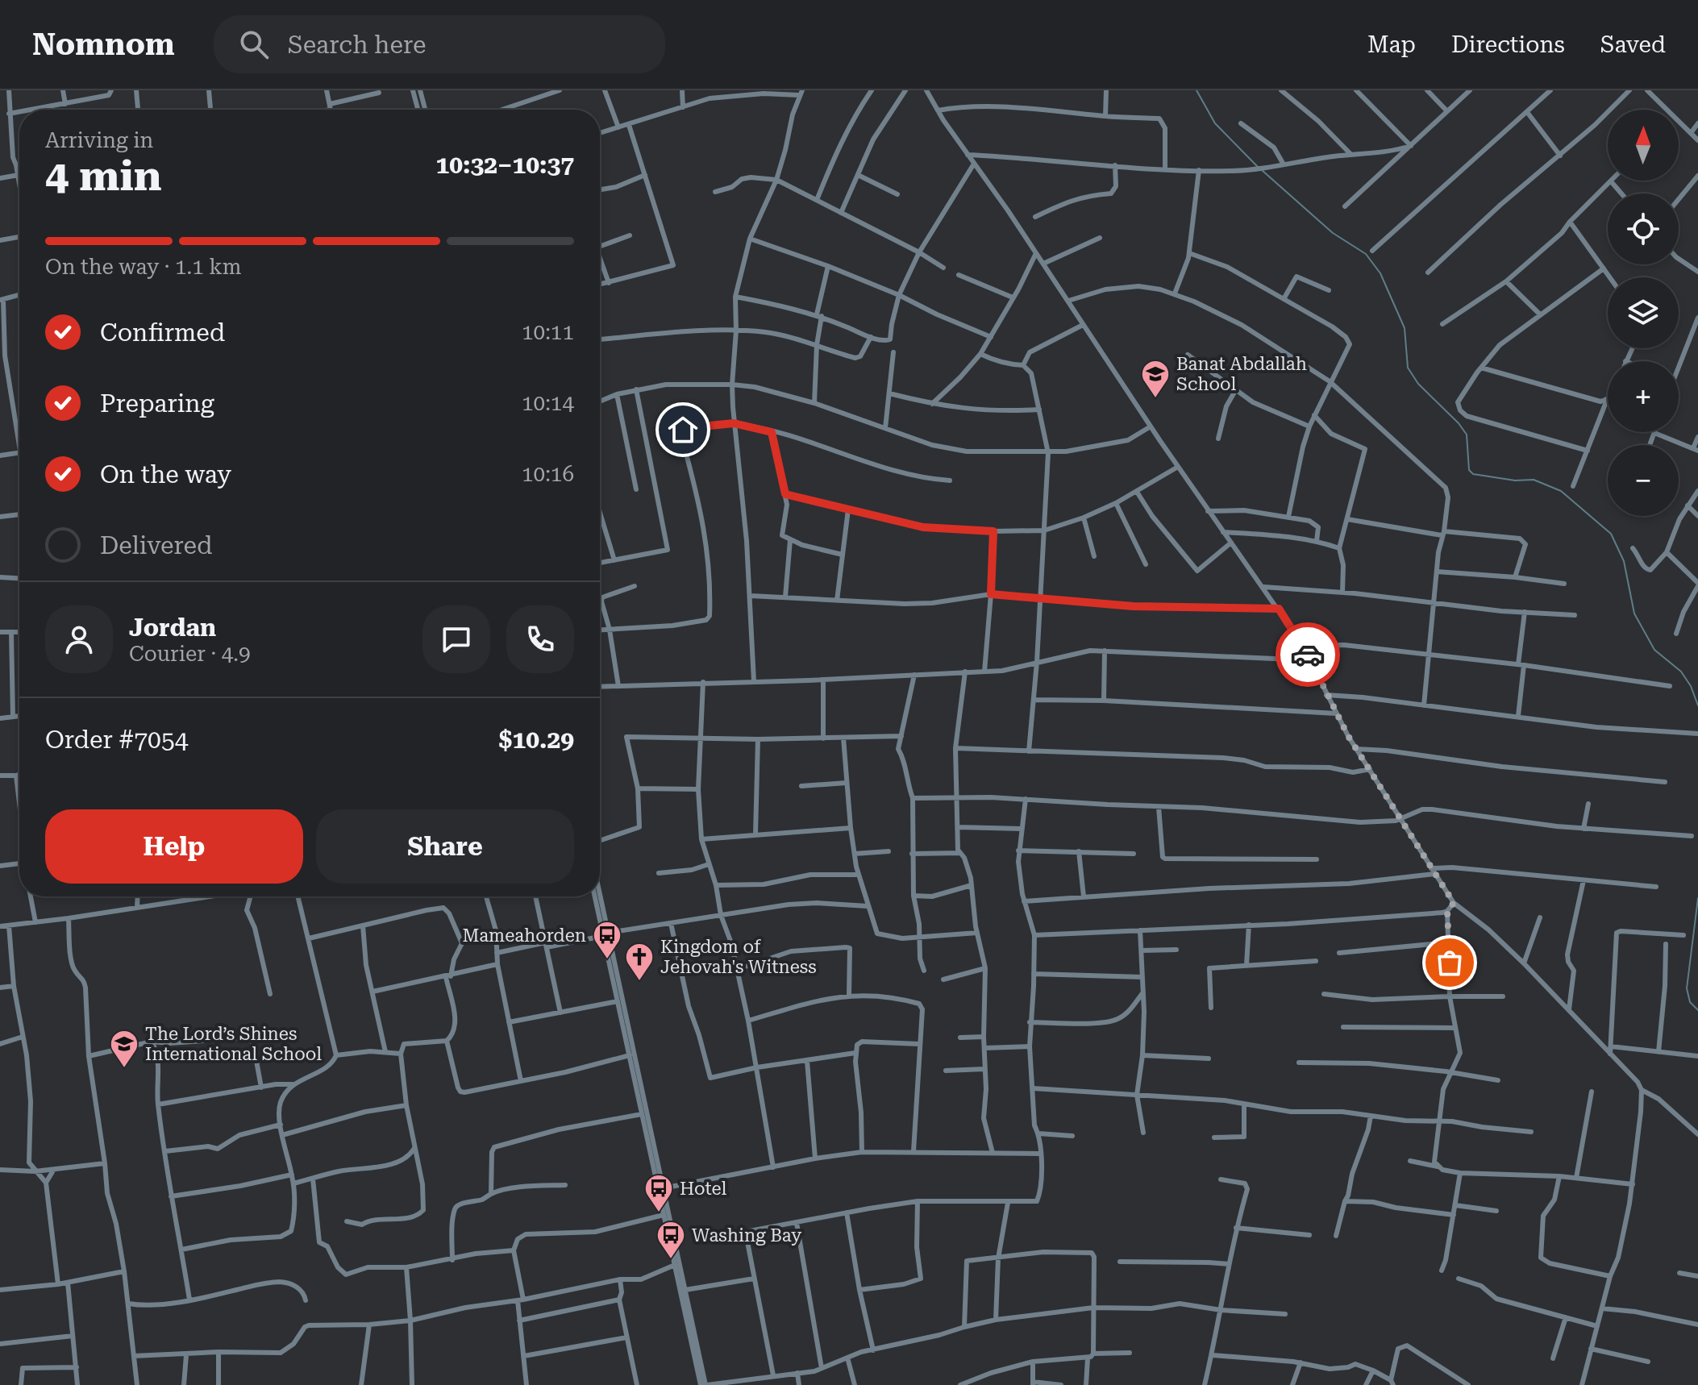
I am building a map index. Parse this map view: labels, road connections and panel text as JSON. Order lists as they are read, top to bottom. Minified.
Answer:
{"places":{"school or university":["Banat Abdallah School","The Lord’s Shines International School"],"bus stop":["Mameahorden","Hotel","Washing Bay"],"church":["Kingdom of Jehovah's Witness"]},"north":"top","page":{"header":"Nomnom","search":"Search here","nav":["Map","Directions","Saved"],"map_buttons":["+","−"],"heading":["4 min","Arriving in","10:32–10:37"],"panel":["Jordan","Courier · 4.9","Order #7054","$10.29"],"bar":"On the way · 1.1 km","list":[["Confirmed","10:11"],["Preparing","10:14"],["On the way","10:16"],"Delivered"],"buttons":["Help","Share"]}}
